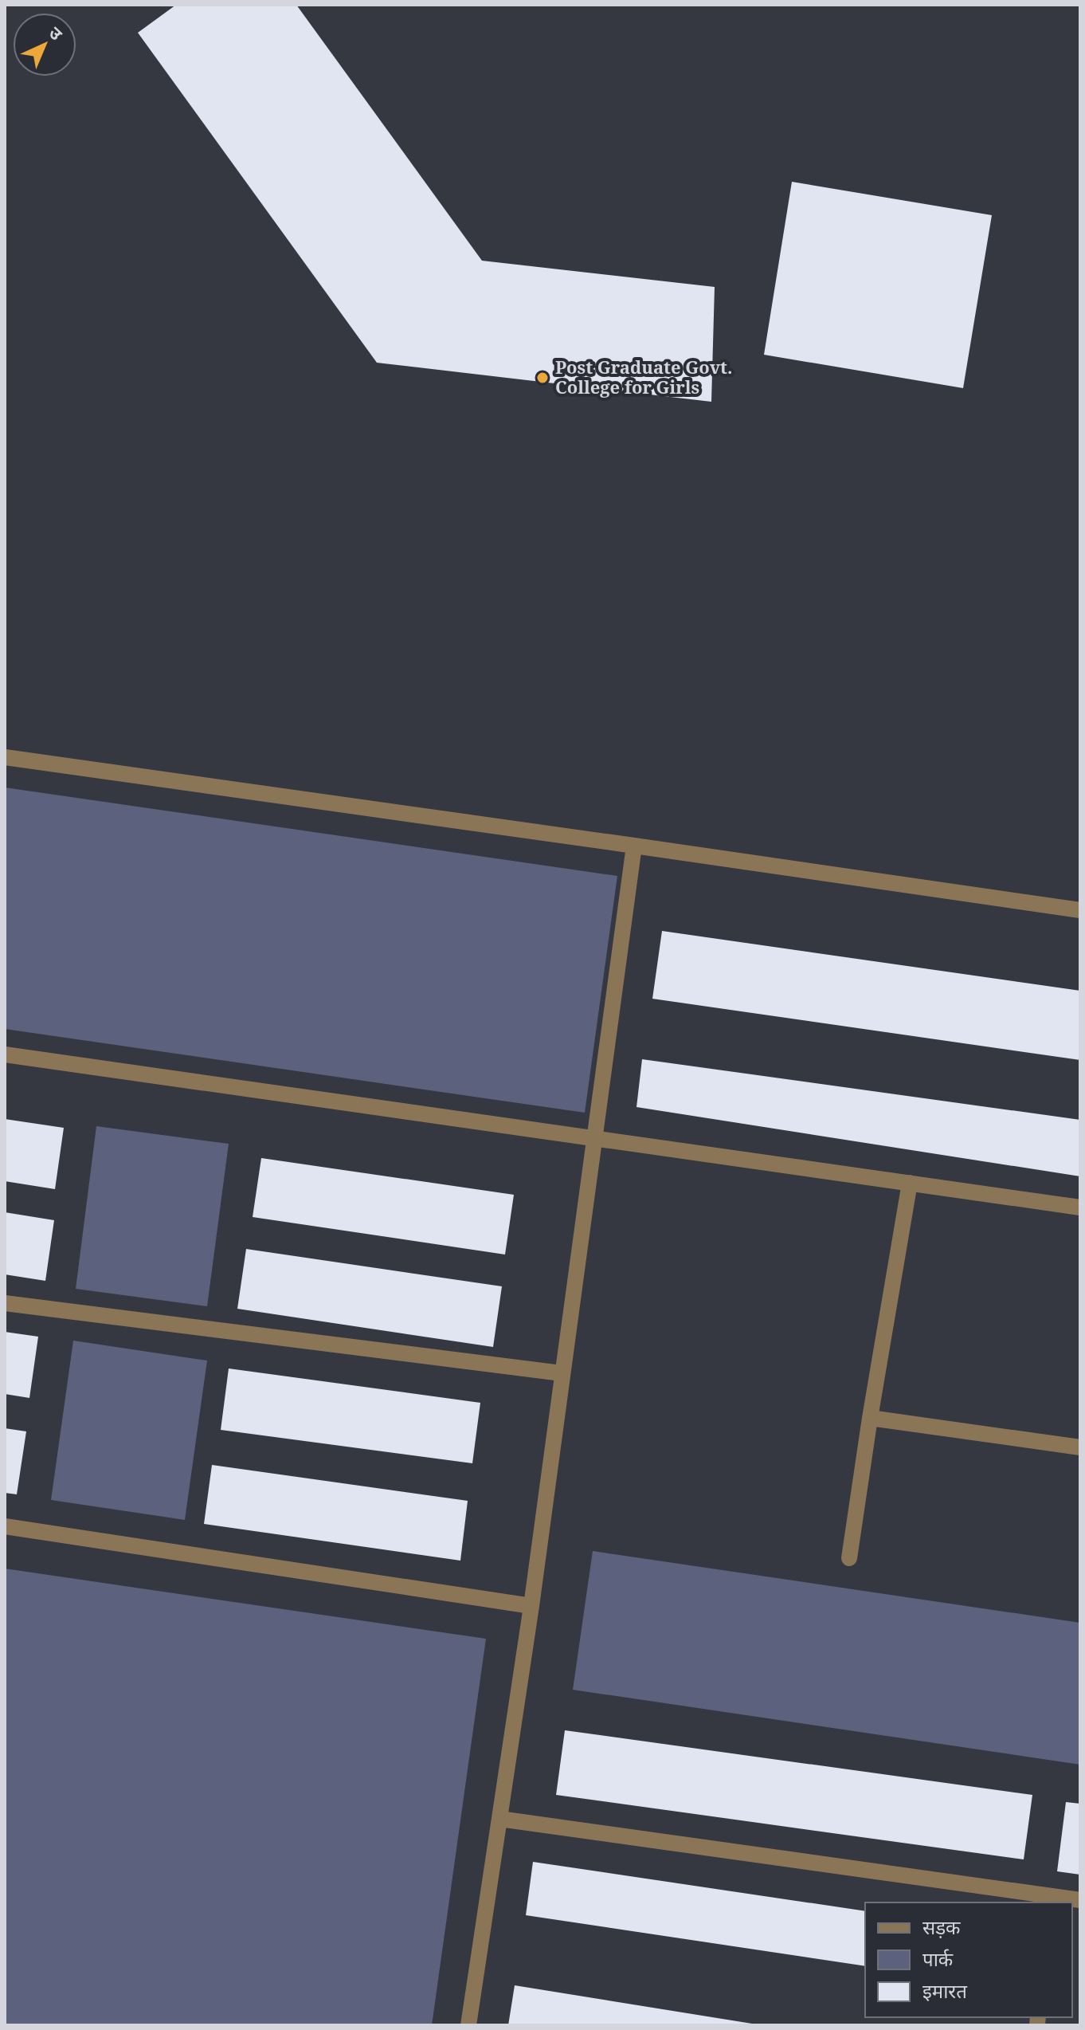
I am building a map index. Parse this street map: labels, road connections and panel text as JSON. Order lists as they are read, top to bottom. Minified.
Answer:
{"places":["Post Graduate Govt. College for Girls"],"legend":["सड़क","पार्क","इमारत"],"north":"top right"}
